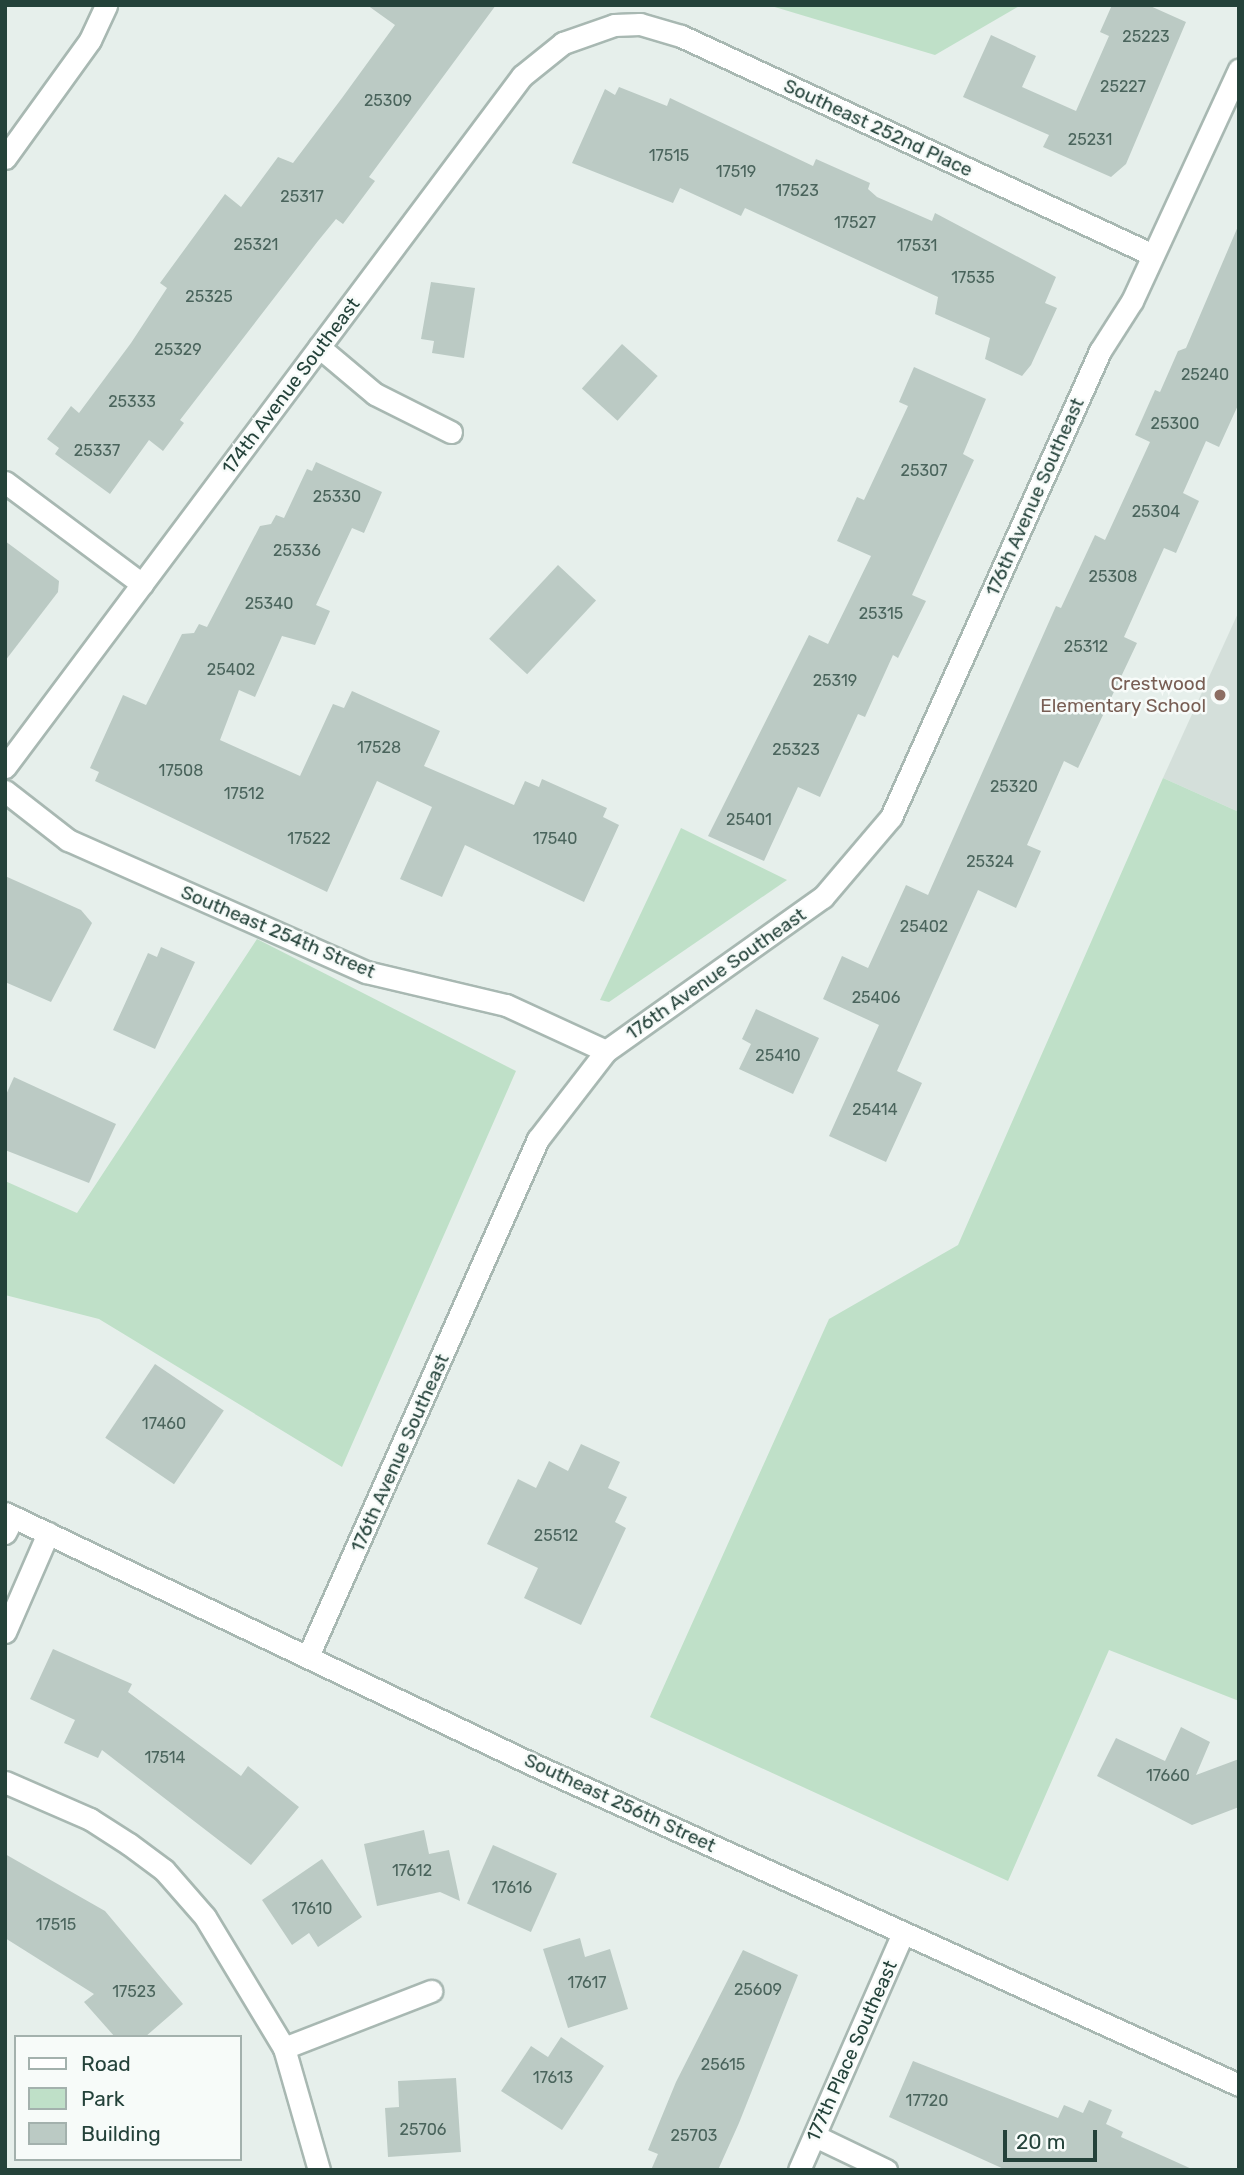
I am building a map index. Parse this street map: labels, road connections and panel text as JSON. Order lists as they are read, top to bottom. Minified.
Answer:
{"streets":{"street":["Southeast 252nd Place","174th Avenue Southeast","176th Avenue Southeast","Southeast 254th Street","Southeast 256th Street","177th Place Southeast"]},"crossings":[["Southeast 252nd Place","174th Avenue Southeast"],["Southeast 252nd Place","176th Avenue Southeast"],["176th Avenue Southeast","Southeast 254th Street"],["176th Avenue Southeast","Southeast 256th Street"],["Southeast 256th Street","177th Place Southeast"]],"places":["Crestwood Elementary School"],"house_numbers":["25223","25227","25309","25231","17515","17519","17523","25317","17527","25321","17531","17535","25325","25329","25240","25333","25300","25337","25307","25330","25304","25336","25308","25340","25315","25312","25402","25319","17528","25323","17508","25320","17512","25401","17522","17540","25324","25402","25406","25410","25414","17460","25512","17514","17660","17612","17616","17610","17515","17617","25609","17523","25615","17613","17720","25706","25703"],"legend":["Road","Park","Building"],"scale_bar":"20 m"}
